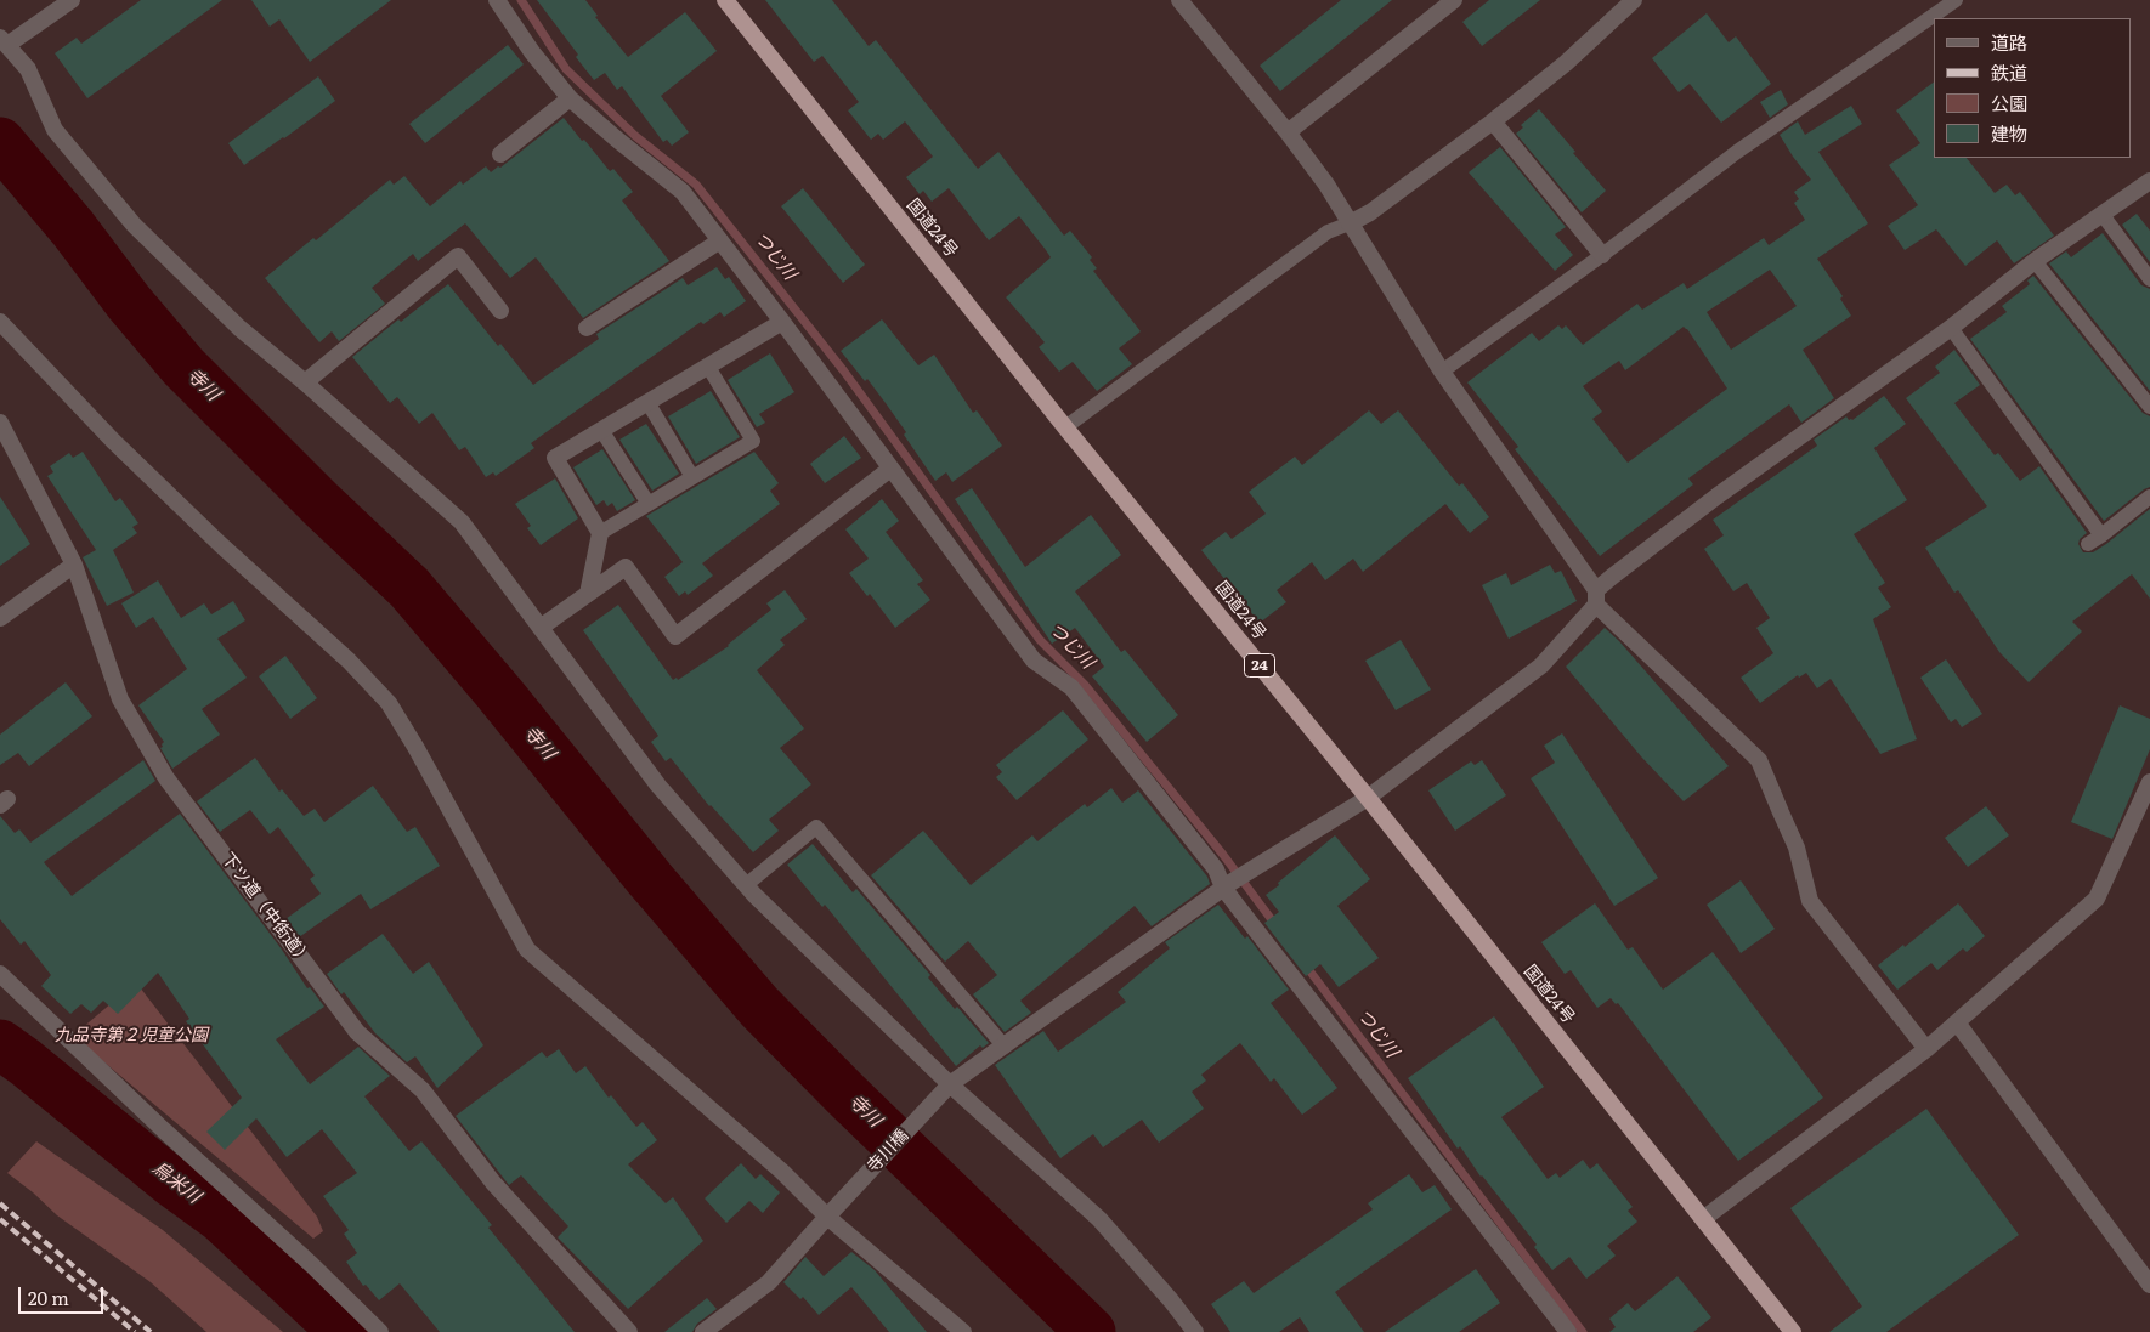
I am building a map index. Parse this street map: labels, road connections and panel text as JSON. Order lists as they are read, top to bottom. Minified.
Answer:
{"streets":{"highway":["国道24号","24"],"street":["下ツ道（中街道）","寺川橋"]},"crossings":[["国道24号","寺川橋"]],"water":["つじ川","寺川","烏米川"],"parks":["九品寺第２児童公園"],"legend":["道路","鉄道","公園","建物"],"scale_bar":"20 m"}
